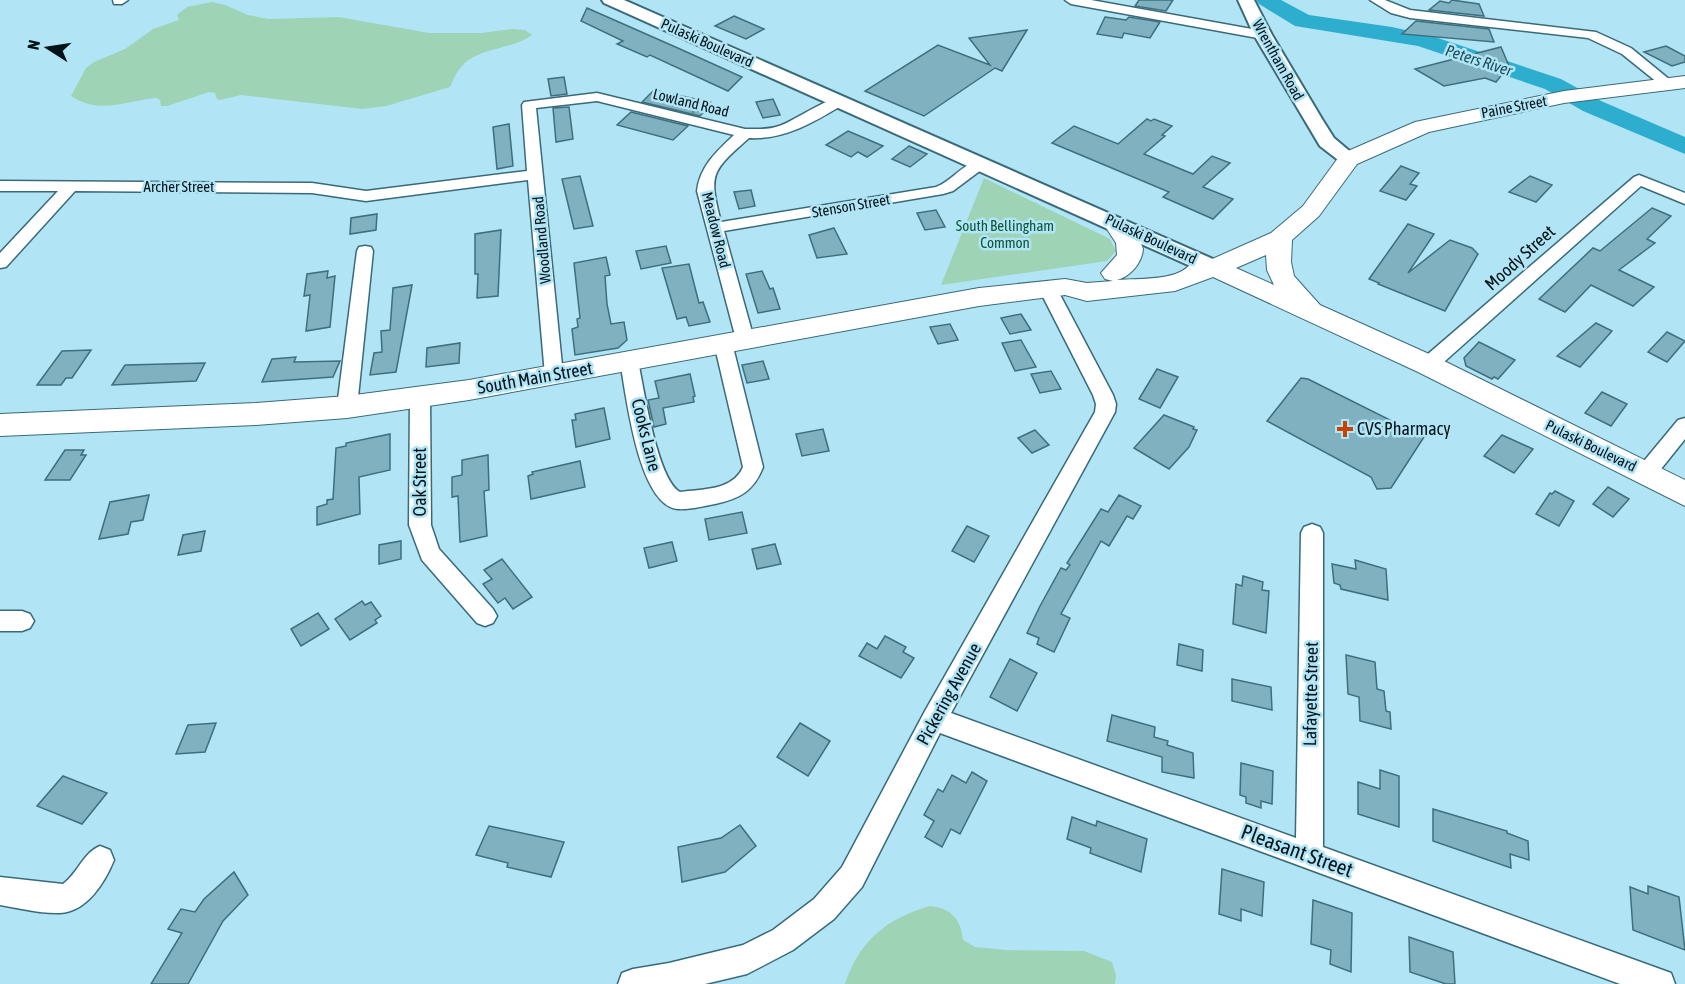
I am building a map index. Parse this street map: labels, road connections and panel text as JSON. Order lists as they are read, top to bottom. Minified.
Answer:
{"streets":{"main road":["Pulaski Boulevard","Wrentham Road","Paine Street","South Main Street"],"street":["Lowland Road","Archer Street","Stenson Street","Meadow Road","Woodland Road","Moody Street","Cooks Lane","Oak Street","Pickering Avenue","Lafayette Street","Pleasant Street"]},"crossings":[["Pulaski Boulevard","Lowland Road"],["Pulaski Boulevard","Stenson Street"],["Pulaski Boulevard","Moody Street"],["Pulaski Boulevard","South Main Street"],["Wrentham Road","Paine Street"],["Lowland Road","Meadow Road"],["Lowland Road","Woodland Road"],["Archer Street","Woodland Road"],["Stenson Street","Meadow Road"],["Meadow Road","South Main Street"],["Meadow Road","Cooks Lane"],["Woodland Road","South Main Street"],["South Main Street","Cooks Lane"],["South Main Street","Oak Street"],["South Main Street","Pickering Avenue"],["Pickering Avenue","Pleasant Street"],["Lafayette Street","Pleasant Street"]],"water":["Peters River"],"parks":["South Bellingham Common"],"places":{"health":["CVS Pharmacy"]},"north":"left"}
